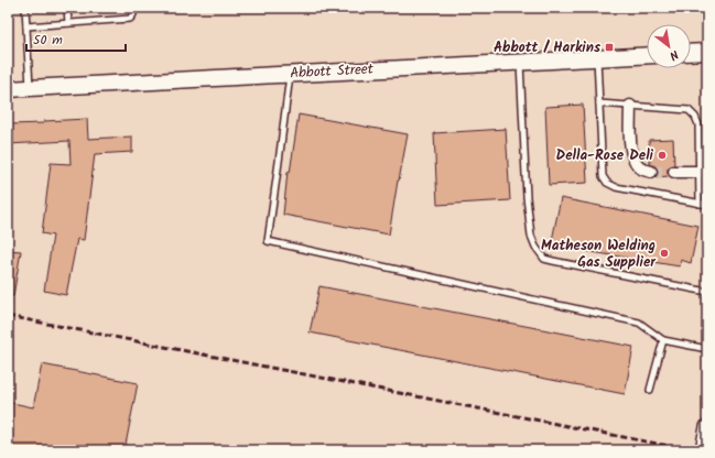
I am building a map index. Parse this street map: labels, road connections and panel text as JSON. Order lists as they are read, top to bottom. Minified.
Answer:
{"streets":{"main road":["Abbott Street"]},"places":{"transit":["Abbott / Harkins"],"other":["Della-Rose Deli","Matheson Welding Gas Supplier"]},"scale_bar":"50 m","north":"bottom right"}
